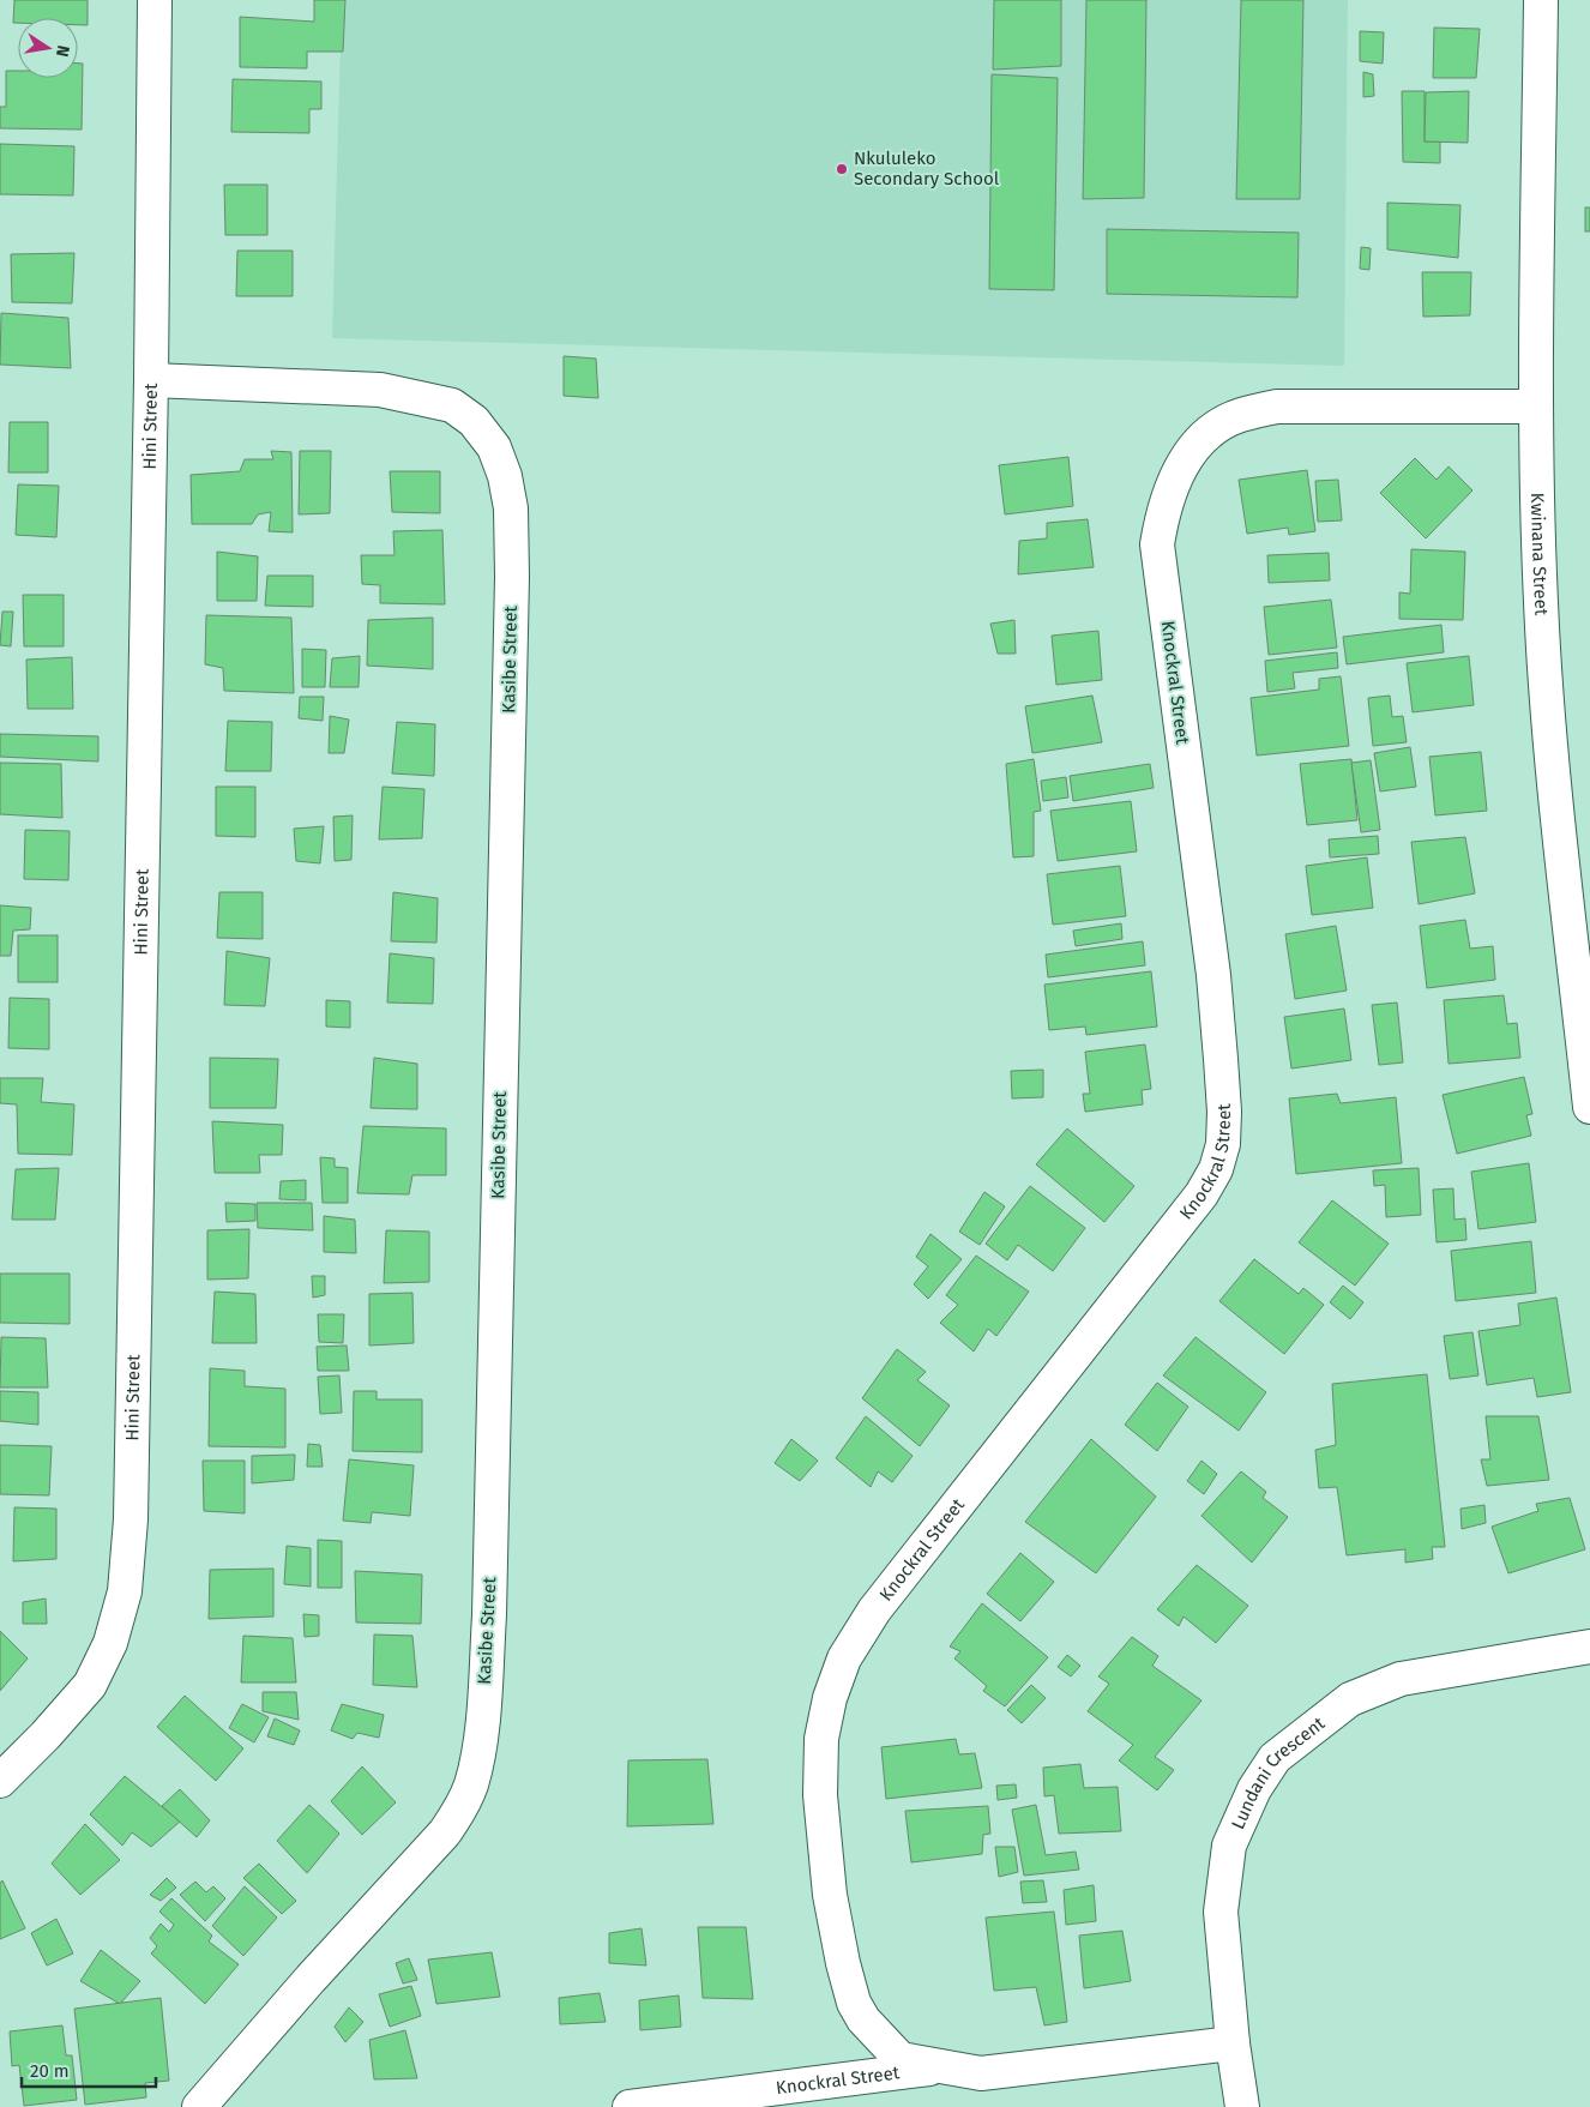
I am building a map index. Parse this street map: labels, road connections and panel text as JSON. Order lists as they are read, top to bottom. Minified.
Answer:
{"streets":{"street":["Hini Street","Kwinana Street","Kasibe Street","Knockral Street","Lundani Crescent"]},"crossings":[["Hini Street","Kasibe Street"],["Kwinana Street","Knockral Street"],["Knockral Street","Lundani Crescent"]],"places":["Nkululeko Secondary School"],"scale_bar":"20 m","north":"right"}
